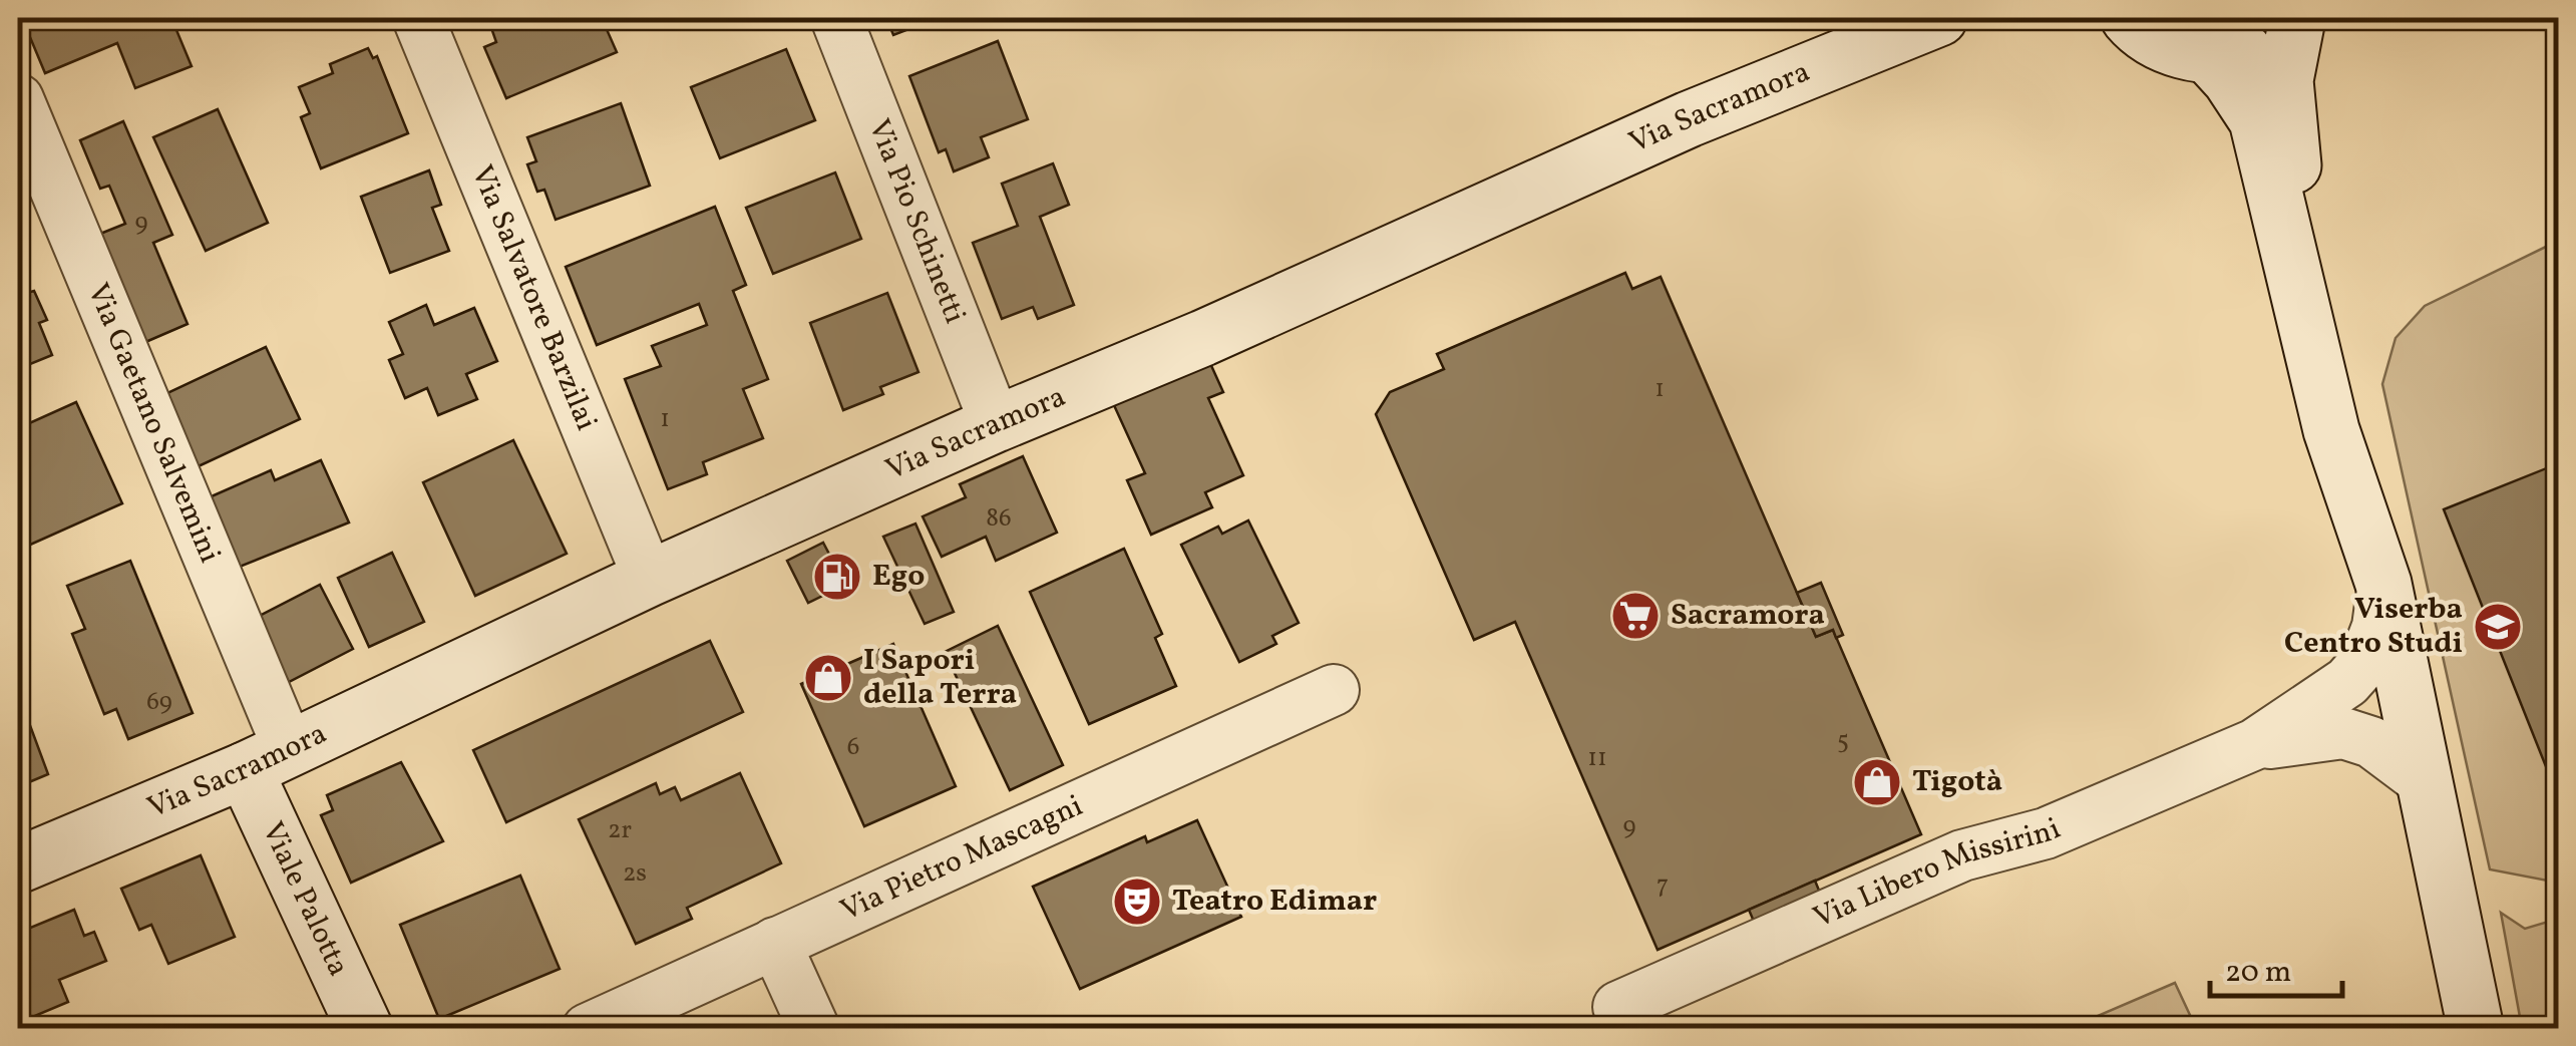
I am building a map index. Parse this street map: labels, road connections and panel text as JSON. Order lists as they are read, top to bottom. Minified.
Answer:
{"streets":{"street":["Via Sacramora","Via Pio Schinetti","Via Salvatore Barzilai","Via Gaetano Salvemini","Via Pietro Mascagni","Via Libero Missirini","Viale Palotta"]},"crossings":[["Via Sacramora","Via Pio Schinetti"],["Via Sacramora","Via Salvatore Barzilai"],["Via Sacramora","Via Gaetano Salvemini"],["Via Sacramora","Viale Palotta"],["Via Gaetano Salvemini","Viale Palotta"]],"places":{"fuel station":["Ego"],"supermarket":["Sacramora"],"school or university":["Viserba Centro Studi"],"shop":["I Sapori della Terra","Tigotà"],"theatre":["Teatro Edimar"]},"house_numbers":["9","1","1","86","69","5","6","11","9","2r","2s","7"],"scale_bar":"20 m"}
